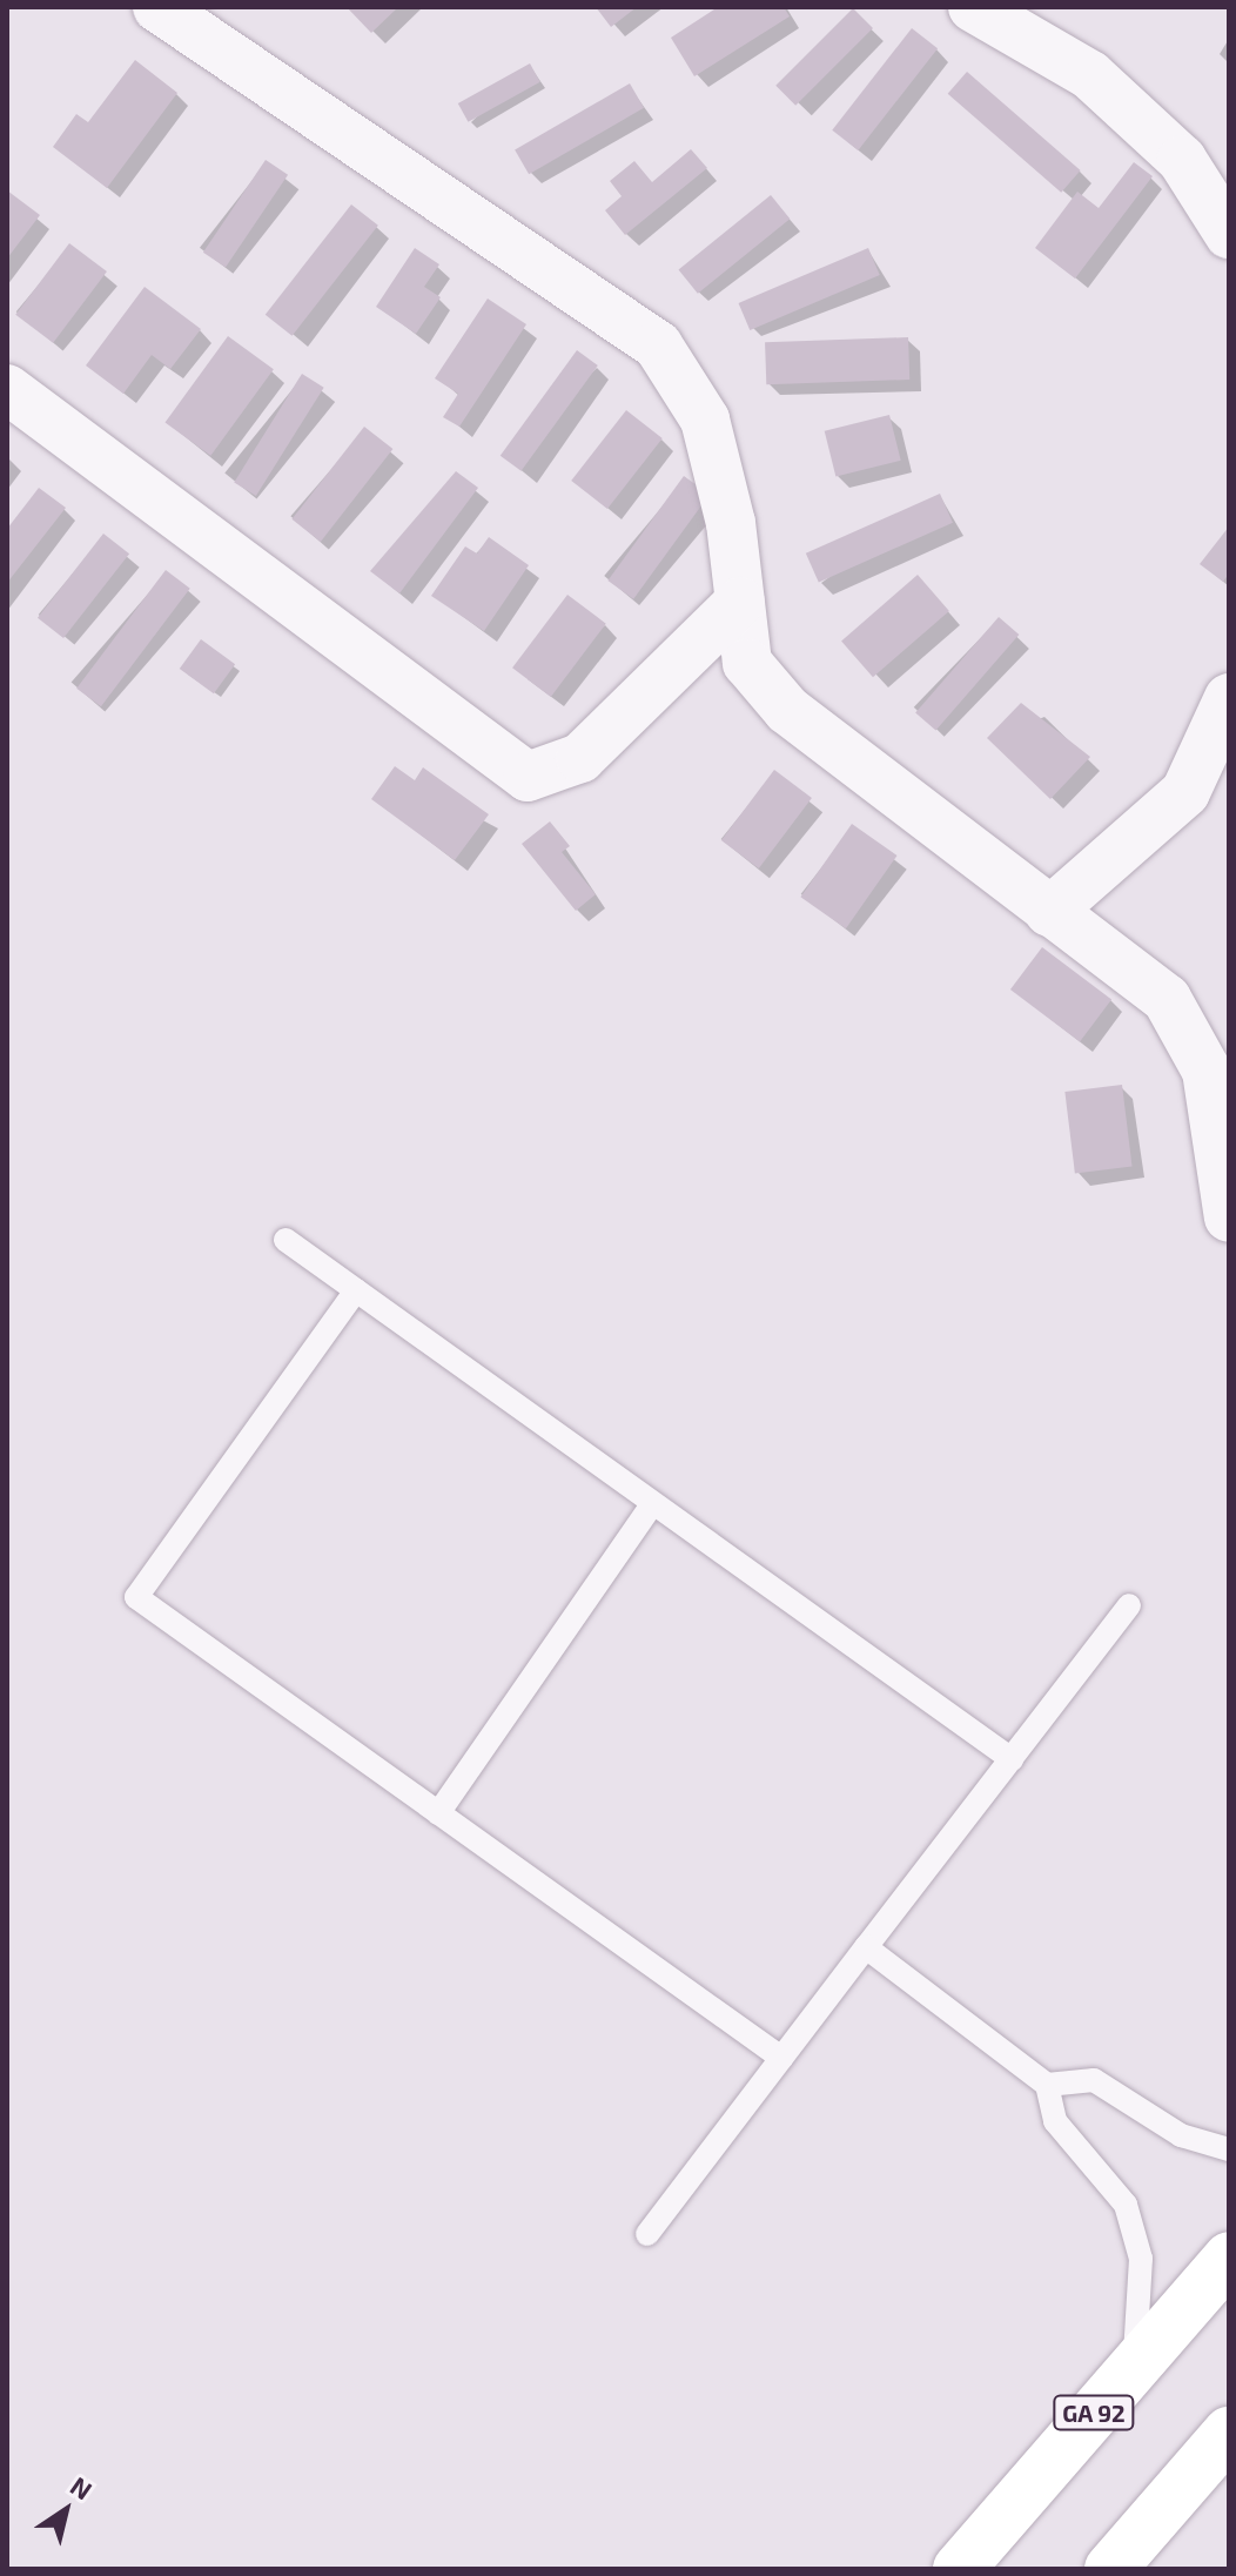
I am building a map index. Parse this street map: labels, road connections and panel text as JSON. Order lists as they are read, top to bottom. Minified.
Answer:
{"streets":{"main road":["GA 92"]},"north":"top right"}
